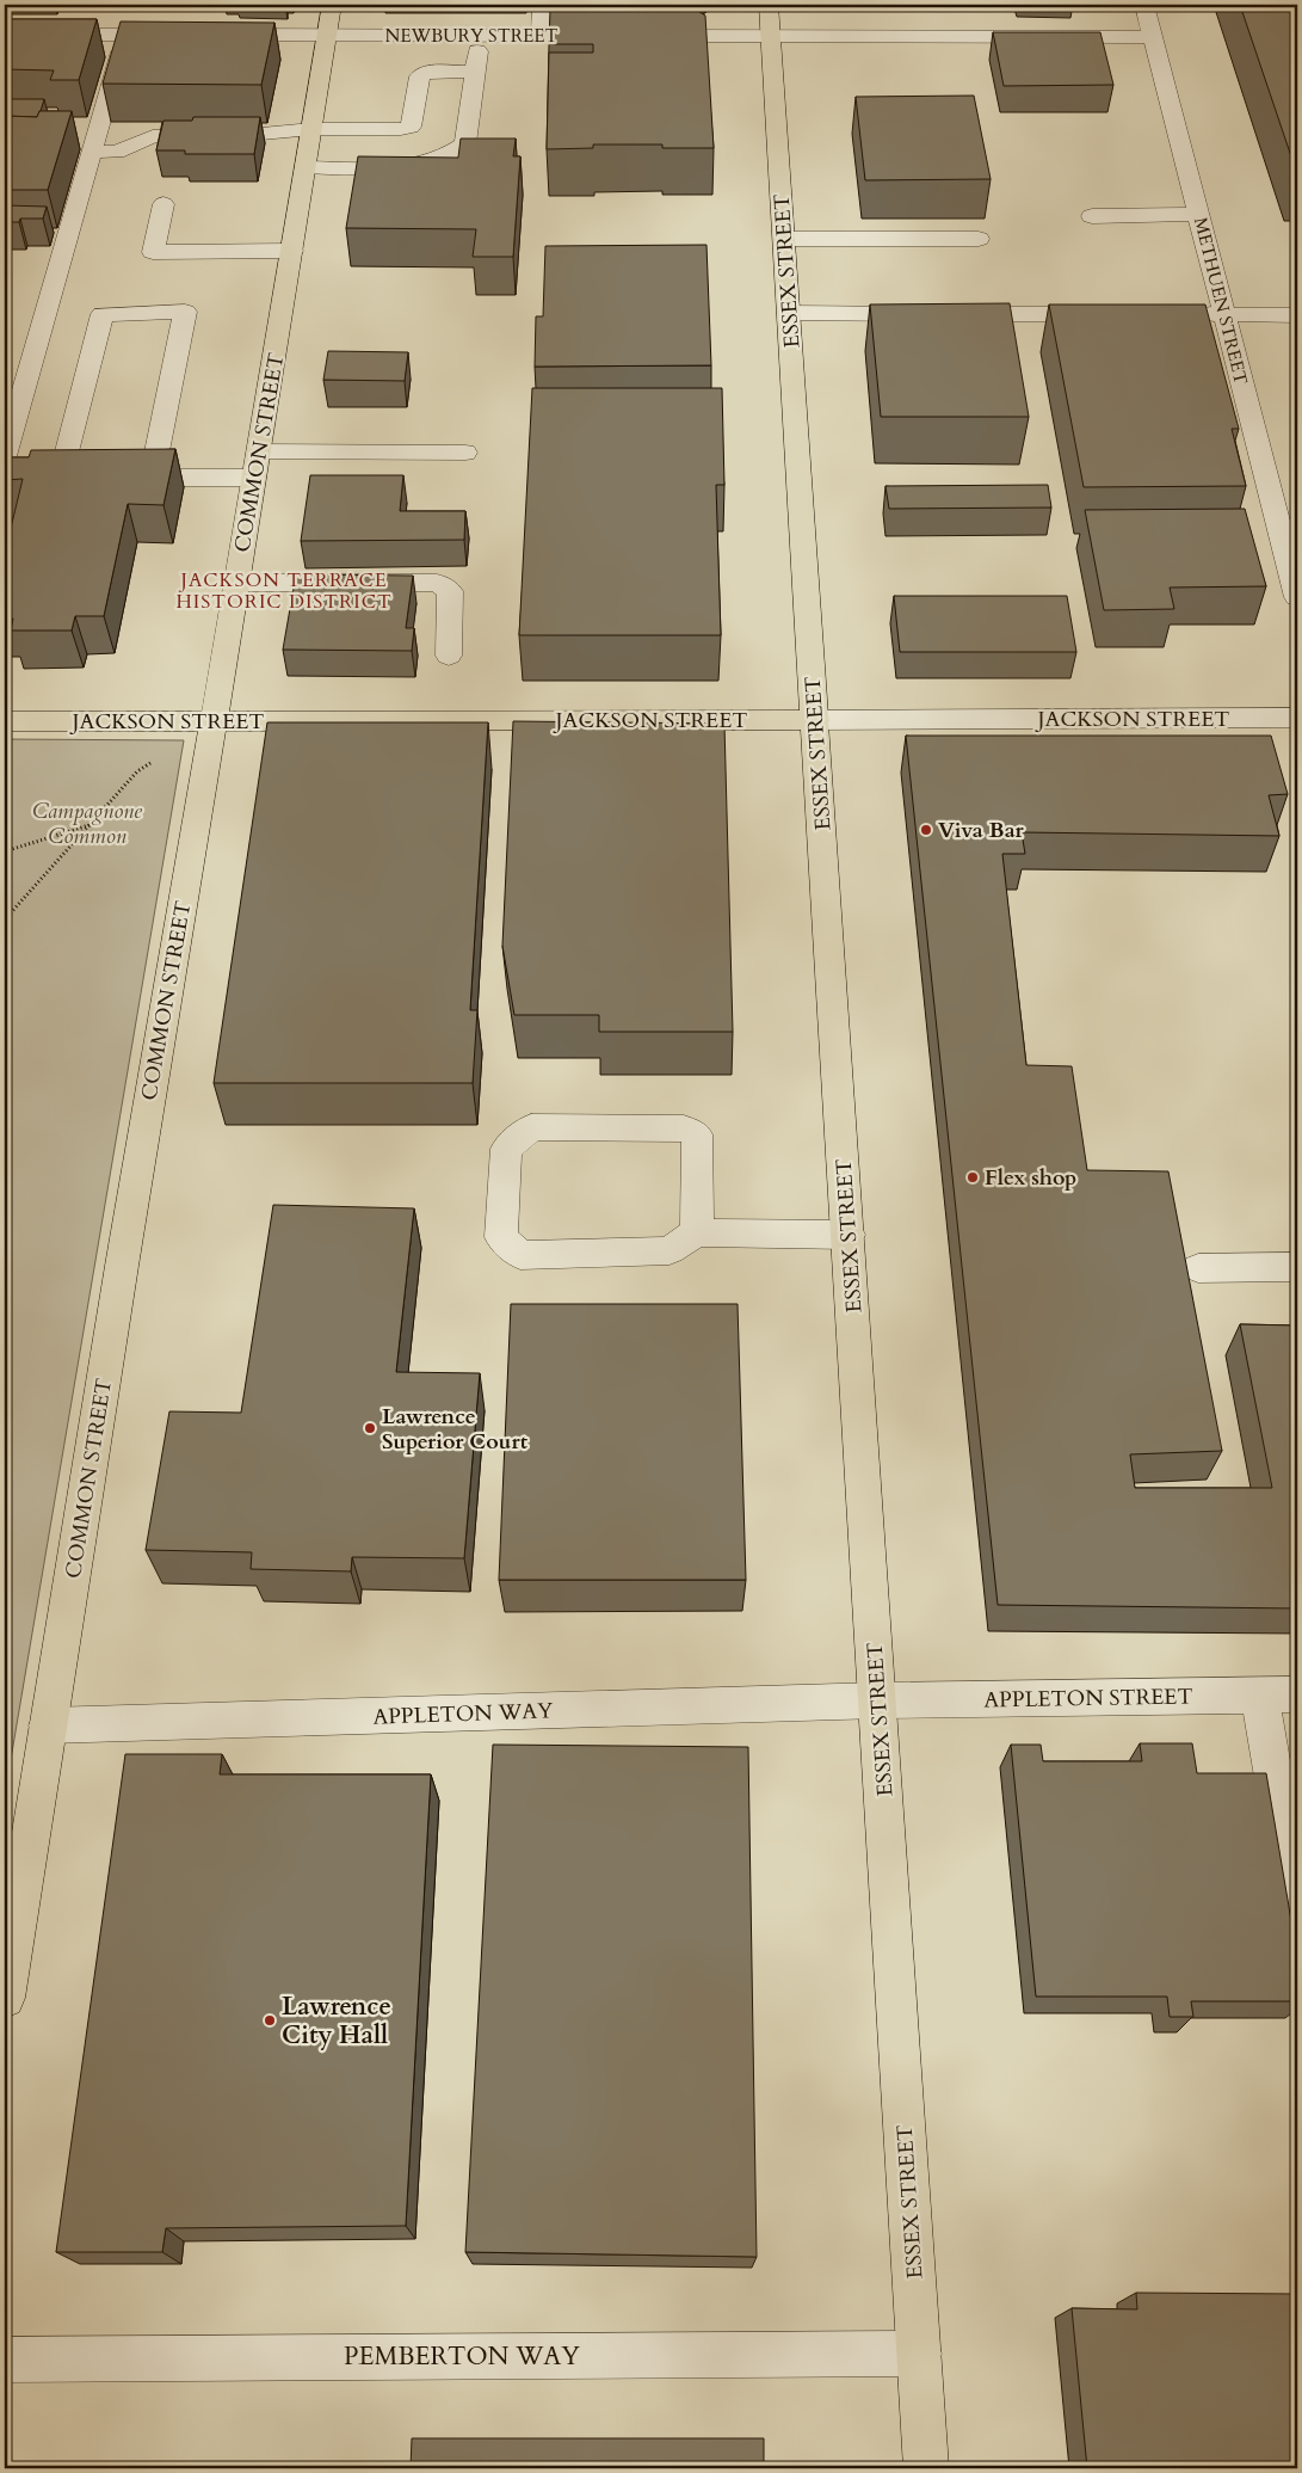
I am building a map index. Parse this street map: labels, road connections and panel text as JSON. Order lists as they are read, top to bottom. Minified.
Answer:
{"streets":{"main road":["ESSEX STREET","COMMON STREET","JACKSON STREET"],"street":["NEWBURY STREET","METHUEN STREET","APPLETON STREET","APPLETON WAY","PEMBERTON WAY"]},"crossings":[["NEWBURY STREET","COMMON STREET"],["ESSEX STREET","JACKSON STREET"],["ESSEX STREET","APPLETON STREET"],["ESSEX STREET","APPLETON WAY"],["ESSEX STREET","PEMBERTON WAY"],["COMMON STREET","JACKSON STREET"],["COMMON STREET","APPLETON WAY"],["APPLETON STREET","APPLETON WAY"]],"districts":["JACKSON TERRACE HISTORIC DISTRICT"],"parks":["Campagnone Common"],"places":["Viva Bar","Flex shop","Lawrence Superior Court","Lawrence City Hall"]}
